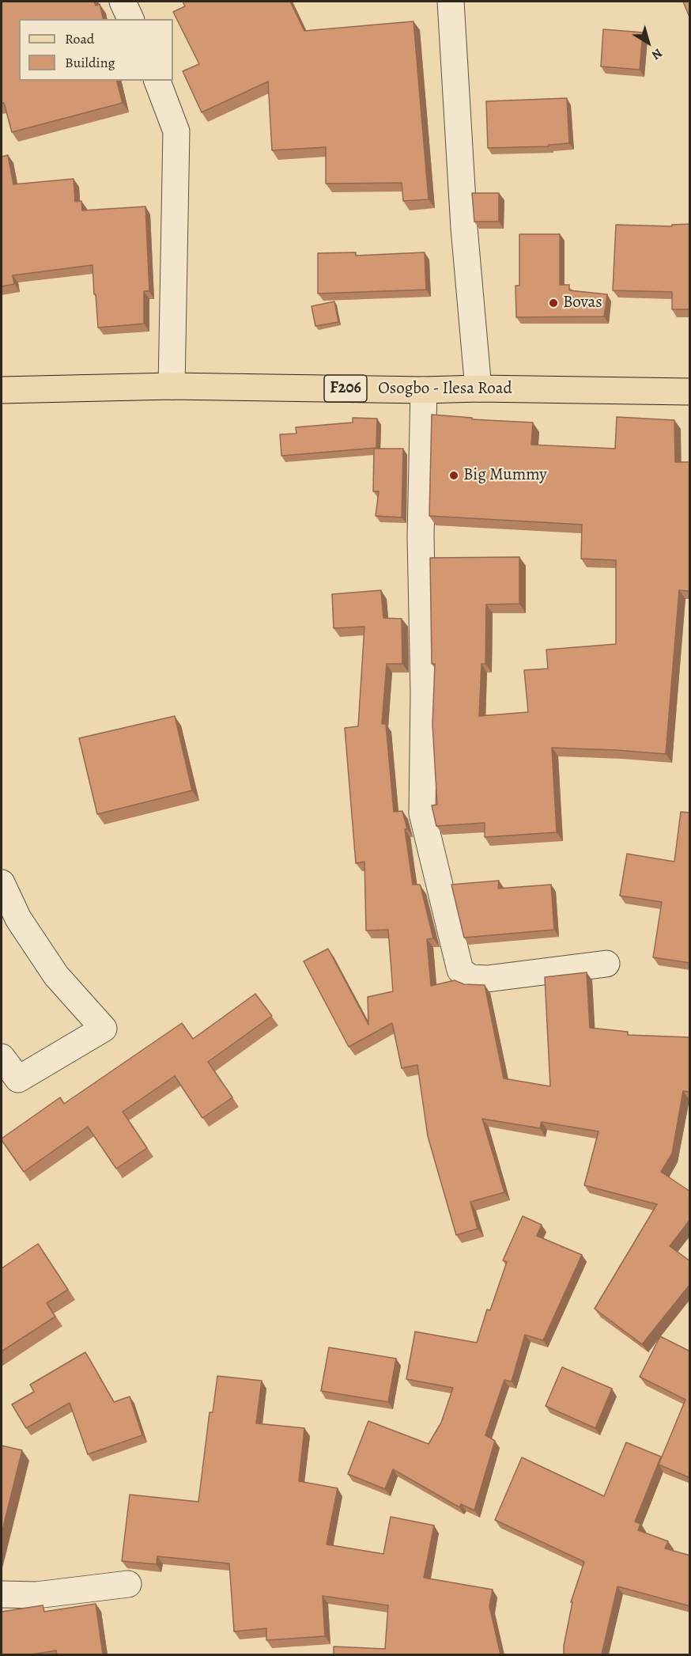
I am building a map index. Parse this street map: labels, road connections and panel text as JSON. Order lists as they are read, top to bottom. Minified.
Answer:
{"streets":{"main road":["F206","Osogbo - Ilesa Road"]},"places":["Bovas","Big Mummy"],"legend":["Road","Building"],"north":"bottom right"}
